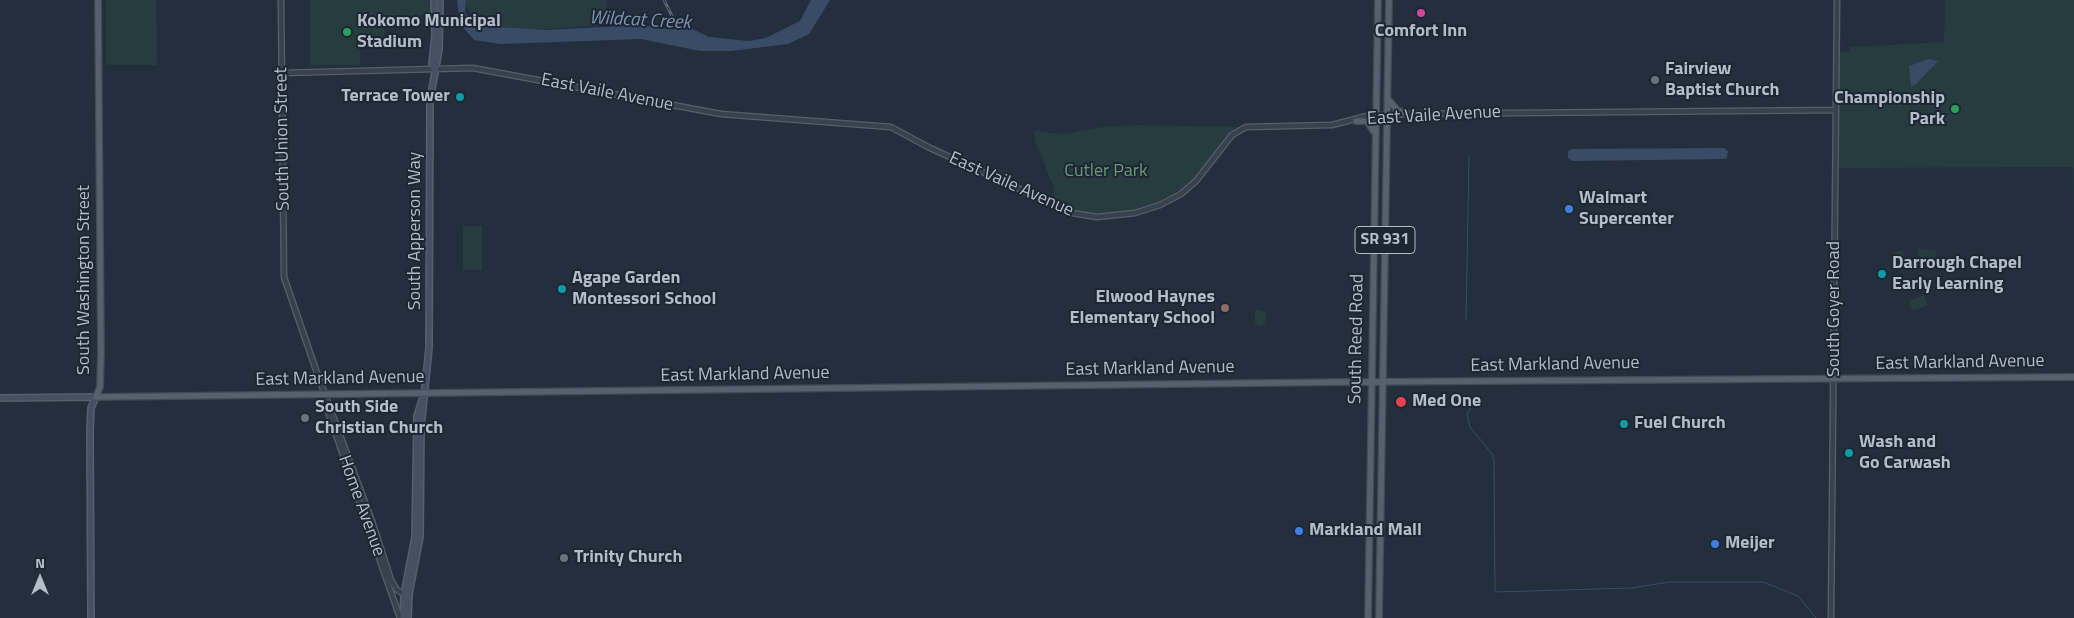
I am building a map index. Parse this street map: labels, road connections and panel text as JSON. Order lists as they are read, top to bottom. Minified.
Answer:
{"streets":{"main road":["South Apperson Way","SR 931","South Washington Street","South Reed Road","East Markland Avenue"],"street":["East Vaile Avenue","South Union Street","South Goyer Road","Home Avenue"]},"crossings":[["East Vaile Avenue","South Union Street"],["East Vaile Avenue","South Apperson Way"],["East Vaile Avenue","South Goyer Road"],["East Vaile Avenue","South Reed Road"],["South Union Street","Home Avenue"],["South Apperson Way","East Markland Avenue"],["South Apperson Way","Home Avenue"],["South Washington Street","East Markland Avenue"],["South Goyer Road","East Markland Avenue"],["South Reed Road","East Markland Avenue"],["East Markland Avenue","Home Avenue"]],"water":["Wildcat Creek"],"parks":["Cutler Park"],"places":["Comfort Inn","Kokomo Municipal Stadium","Fairview Baptist Church","Terrace Tower","Championship Park","Walmart Supercenter","Darrough Chapel Early Learning","Agape Garden Montessori School","Elwood Haynes Elementary School","Med One","South Side Christian Church","Fuel Church","Wash and Go Carwash","Markland Mall","Meijer","Trinity Church"],"north":"top"}
